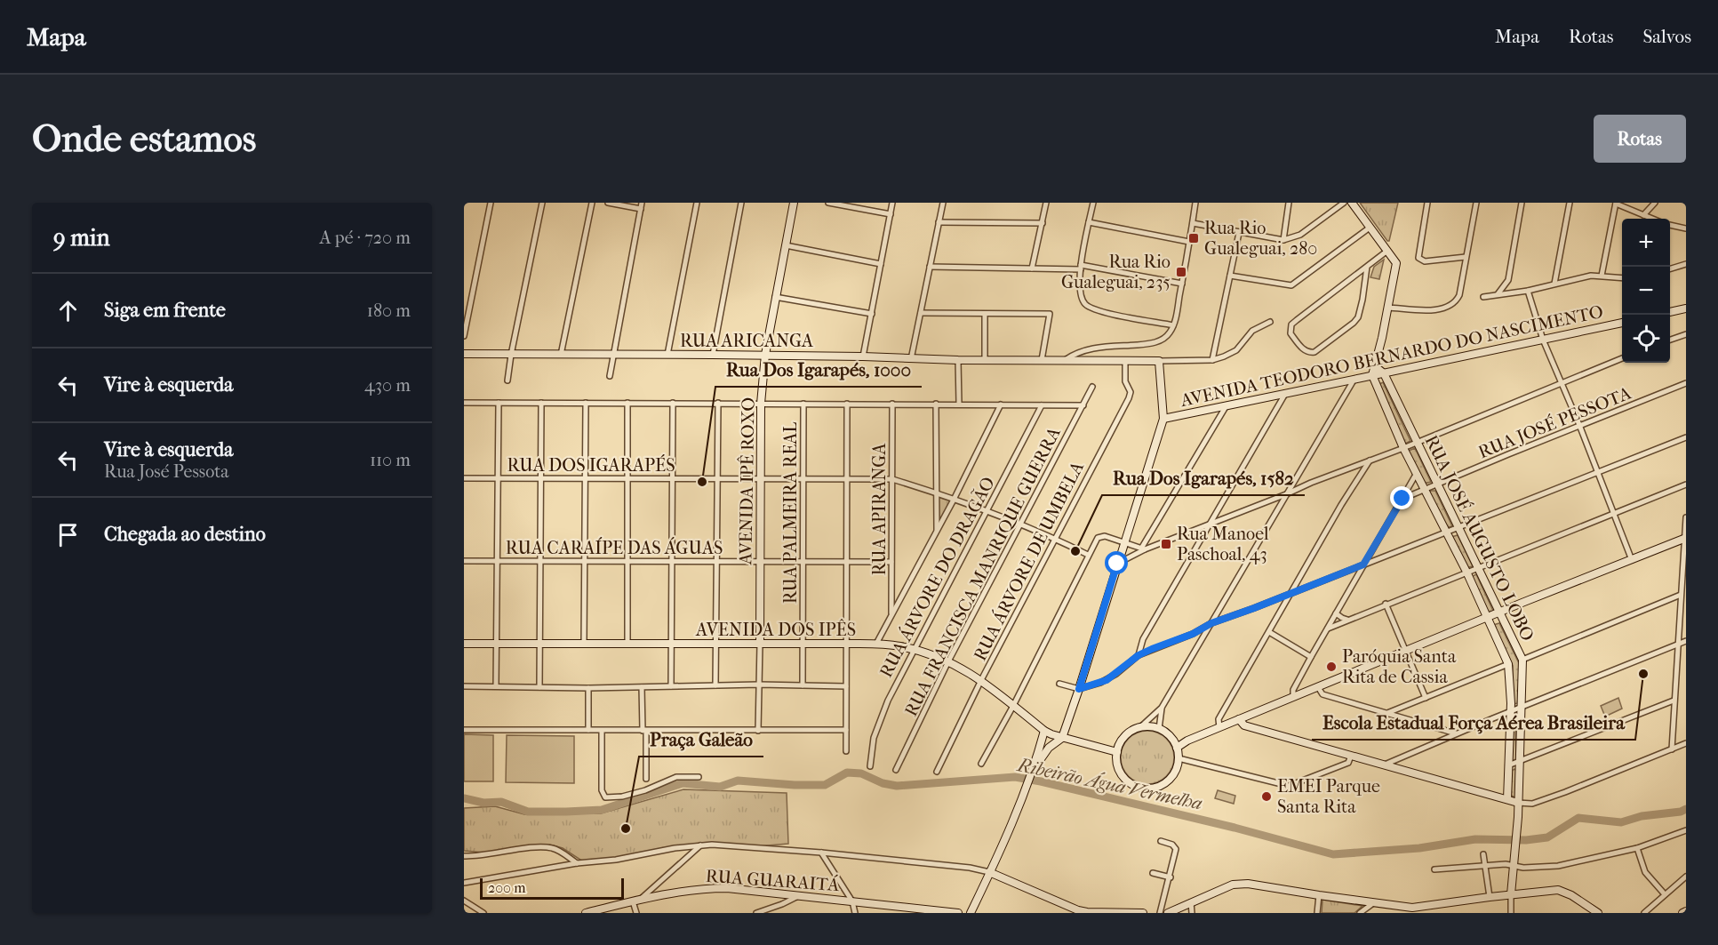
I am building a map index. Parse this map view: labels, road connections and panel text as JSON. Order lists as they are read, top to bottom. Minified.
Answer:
{"streets":{"street":["RUA ARICANGA","AVENIDA TEODORO BERNARDO DO NASCIMENTO","RUA JOSÉ PESSOTA","RUA DOS IGARAPÉS","AVENIDA IPÊ ROXO","RUA APIRANGA","RUA PALMEIRA REAL","RUA JOSÉ AUGUSTO LOBO","RUA CARAÍPE DAS ÁGUAS","RUA ÁRVORE DE UMBELA","RUA FRANCISCA MANRIQUE GUERRA","RUA ÁRVORE DO DRAGÃO","AVENIDA DOS IPÊS","RUA GUARAITÁ"]},"crossings":[["RUA ARICANGA","AVENIDA IPÊ ROXO"],["RUA ARICANGA","RUA ÁRVORE DE UMBELA"],["AVENIDA TEODORO BERNARDO DO NASCIMENTO","RUA JOSÉ AUGUSTO LOBO"],["RUA JOSÉ PESSOTA","RUA JOSÉ AUGUSTO LOBO"],["RUA DOS IGARAPÉS","AVENIDA IPÊ ROXO"],["RUA DOS IGARAPÉS","RUA APIRANGA"],["RUA DOS IGARAPÉS","RUA PALMEIRA REAL"],["RUA DOS IGARAPÉS","RUA ÁRVORE DE UMBELA"],["RUA DOS IGARAPÉS","RUA FRANCISCA MANRIQUE GUERRA"],["RUA DOS IGARAPÉS","RUA ÁRVORE DO DRAGÃO"],["AVENIDA IPÊ ROXO","RUA CARAÍPE DAS ÁGUAS"],["AVENIDA IPÊ ROXO","AVENIDA DOS IPÊS"],["RUA APIRANGA","RUA CARAÍPE DAS ÁGUAS"],["RUA PALMEIRA REAL","RUA CARAÍPE DAS ÁGUAS"],["RUA PALMEIRA REAL","AVENIDA DOS IPÊS"],["RUA ÁRVORE DE UMBELA","AVENIDA DOS IPÊS"],["RUA FRANCISCA MANRIQUE GUERRA","AVENIDA DOS IPÊS"],["RUA ÁRVORE DO DRAGÃO","AVENIDA DOS IPÊS"]],"water":["Ribeirão Água Vermelha"],"places":{"transit":["Rua Rio Gualeguai, 280","Rua Rio Gualeguai, 235","Rua Manoel Paschoal, 43"],"other":["Rua Dos Igarapés, 1000","Rua Dos Igarapés, 1582","Paróquia Santa Rita de Cassia","Escola Estadual Força Aérea Brasileira","EMEI Parque Santa Rita","Praça Galeão"]},"scale_bar":"200 m","page":{"header":"Mapa","nav":["Mapa","Rotas","Salvos"],"buttons":"Rotas","title":"Onde estamos","heading":["9 min","A pé · 720 m"],"map_buttons":["+","−"],"list":[["Siga em frente","180 m"],["Vire à esquerda","430 m"],["Vire à esquerda","Rua José Pessota","110 m"],"Chegada ao destino"],"scale":"200 m"}}
